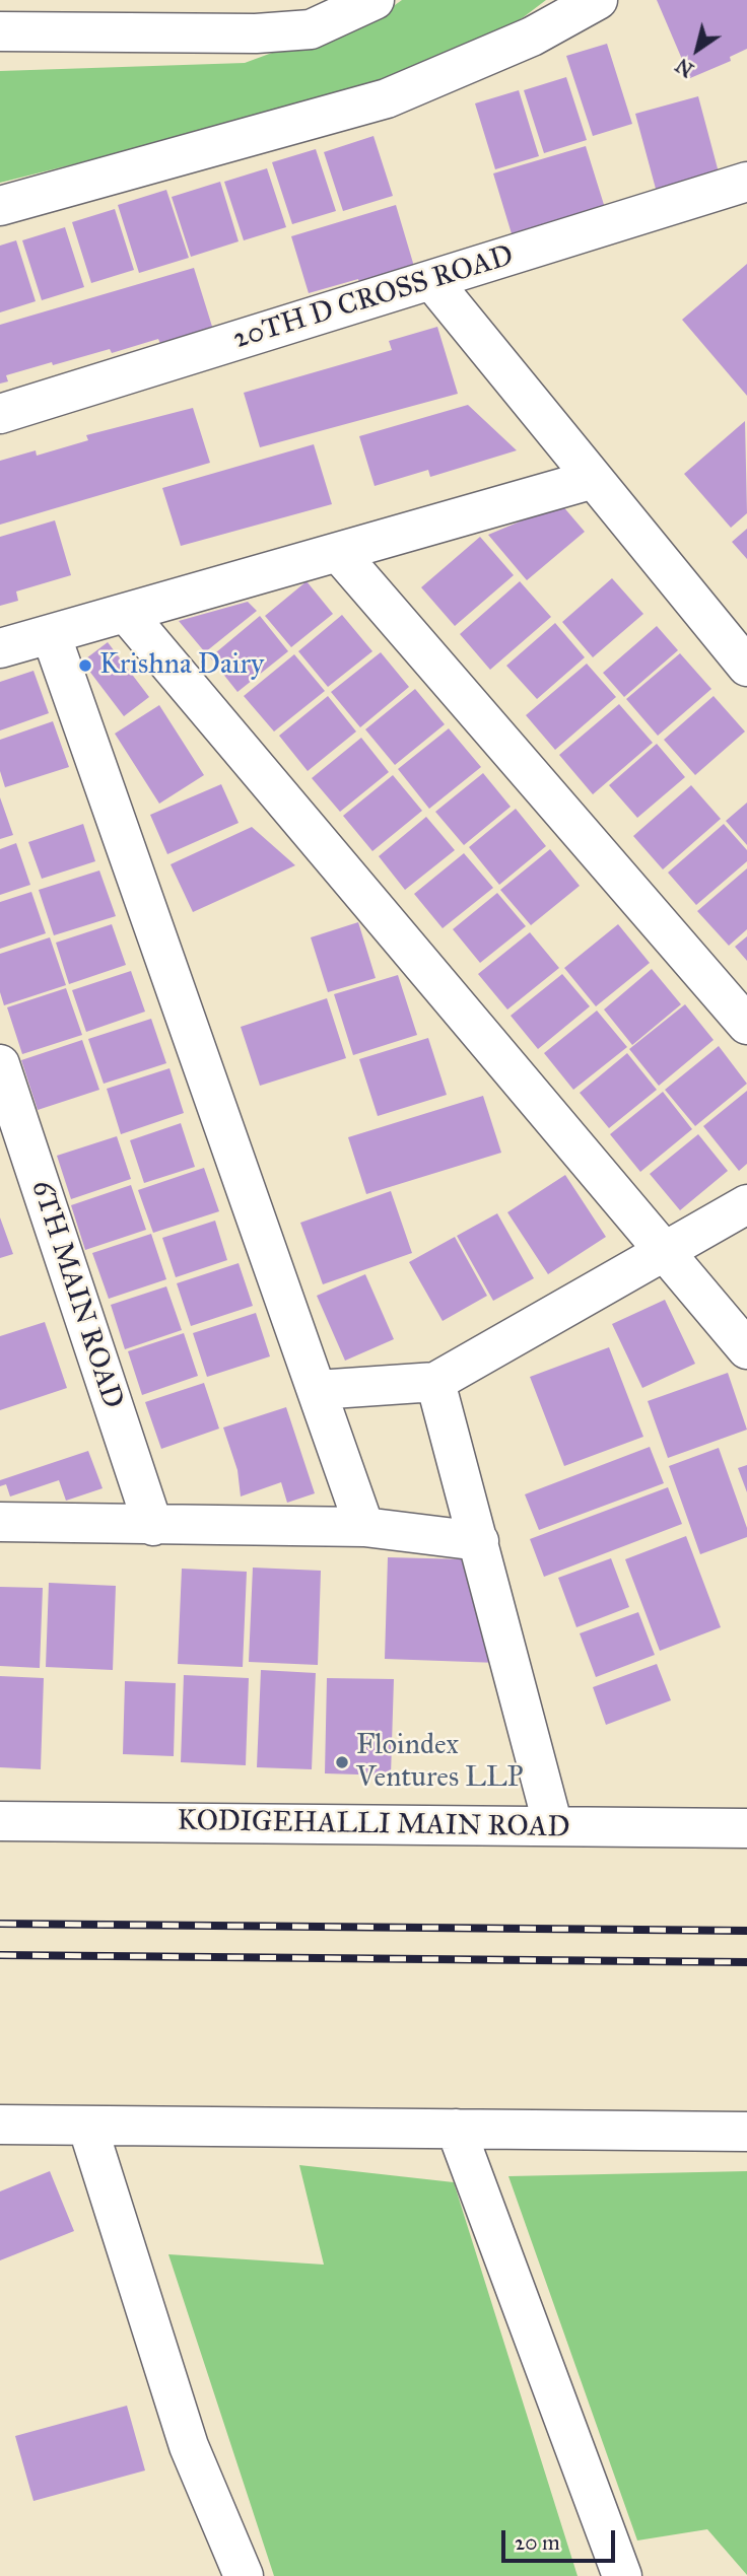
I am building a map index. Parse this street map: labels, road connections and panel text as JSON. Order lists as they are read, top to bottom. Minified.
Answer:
{"streets":{"street":["20TH D CROSS ROAD","6TH MAIN ROAD","KODIGEHALLI MAIN ROAD"]},"places":["Krishna Dairy","Floindex Ventures LLP"],"scale_bar":"20 m","north":"bottom left"}
